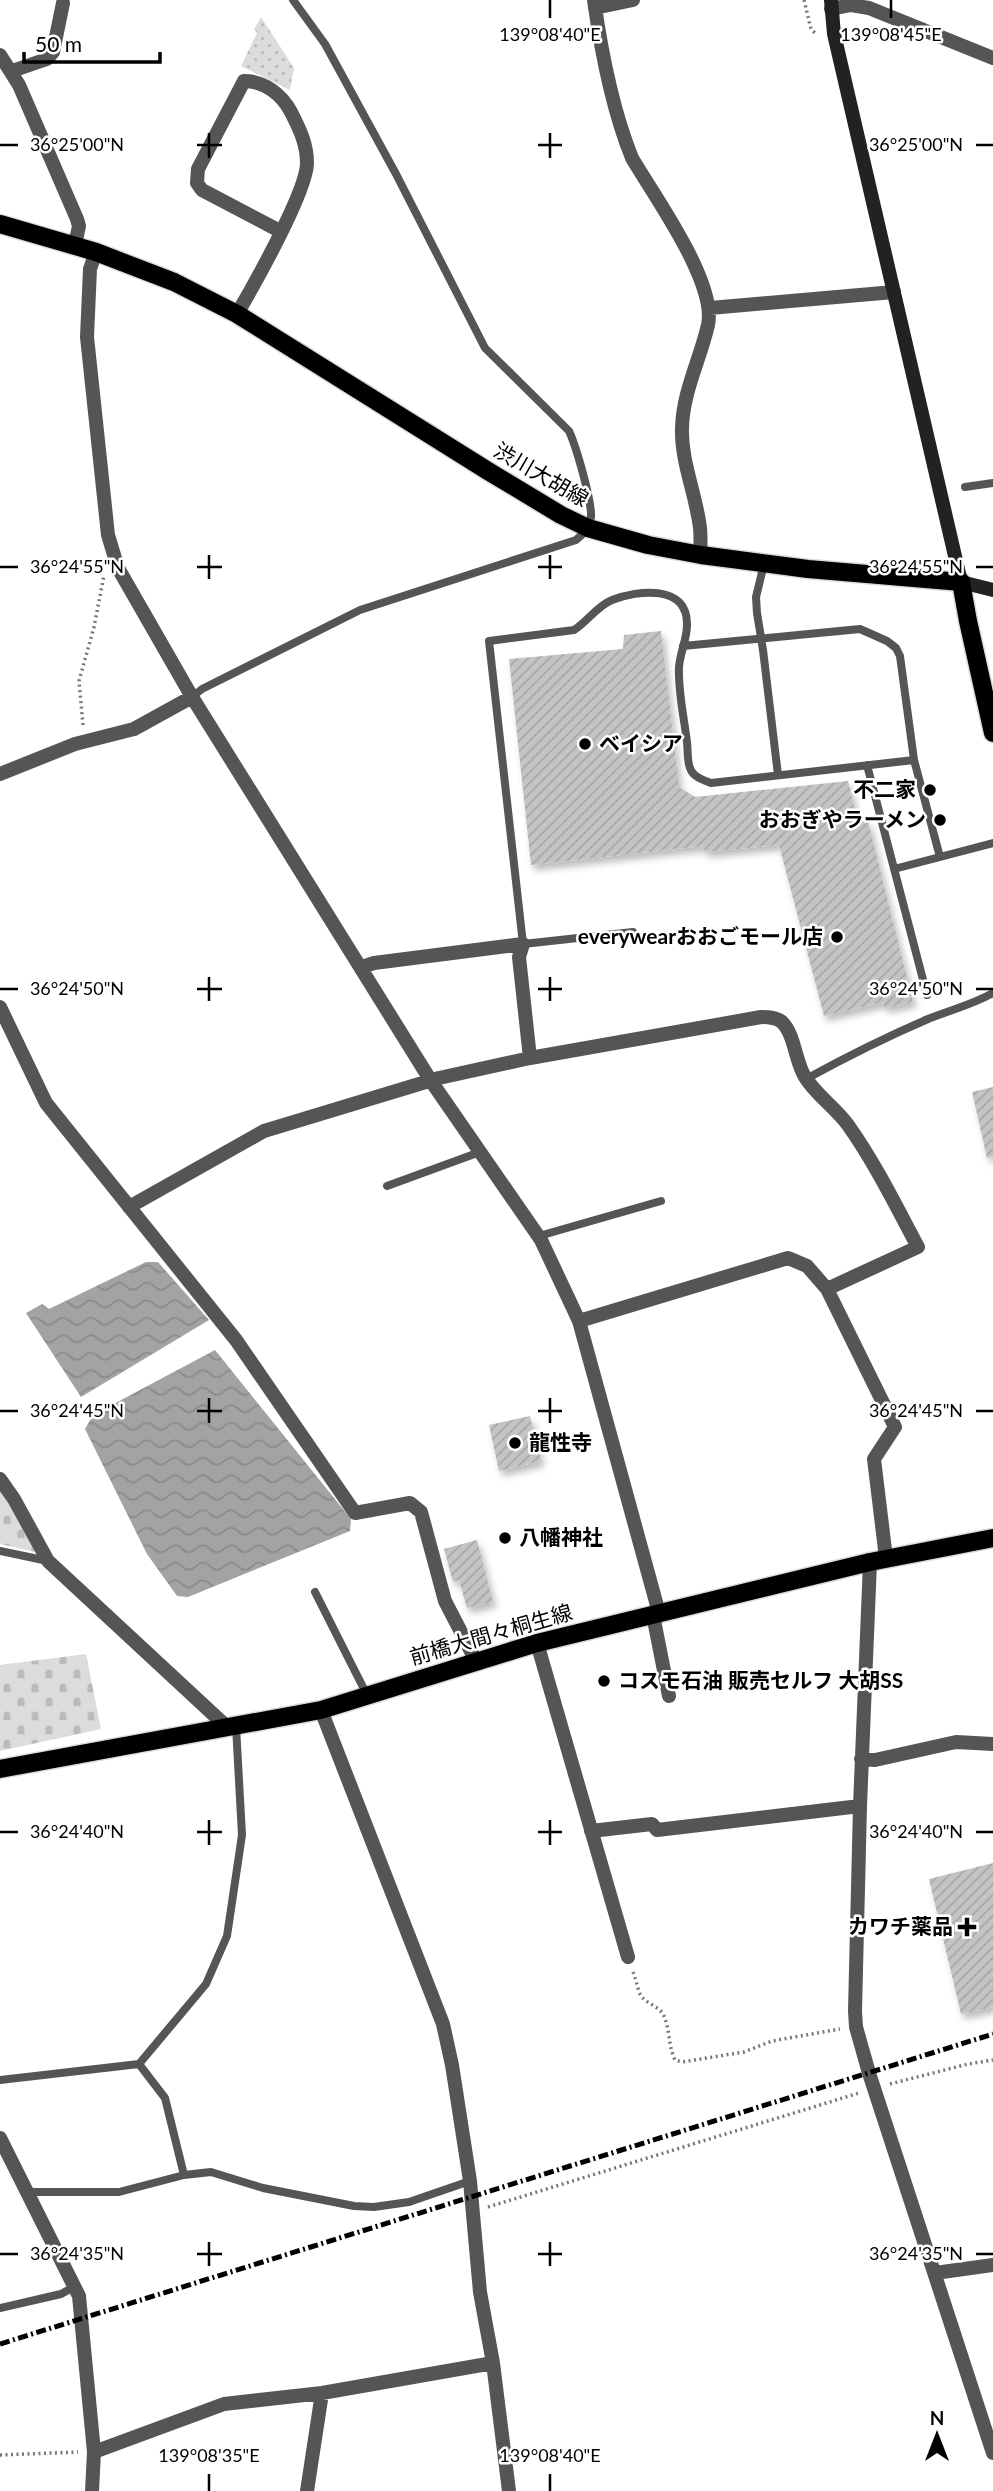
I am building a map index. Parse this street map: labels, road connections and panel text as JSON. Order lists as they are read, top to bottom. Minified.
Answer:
{"streets":{"main road":["渋川大胡線","前橋大間々桐生線"]},"places":{"other":["ベイシア","不二家","おおぎやラーメン","everywearおおごモール店","龍性寺","八幡神社","コスモ石油 販売セルフ 大胡SS"],"health":["カワチ薬品"]},"scale_bar":"50 m","north":"top","coordinates":["139°08'40\"E","139°08'45\"E","36°25'00\"N","36°24'55\"N","36°24'50\"N","36°24'45\"N","36°24'40\"N","36°24'35\"N","139°08'35\"E"]}
